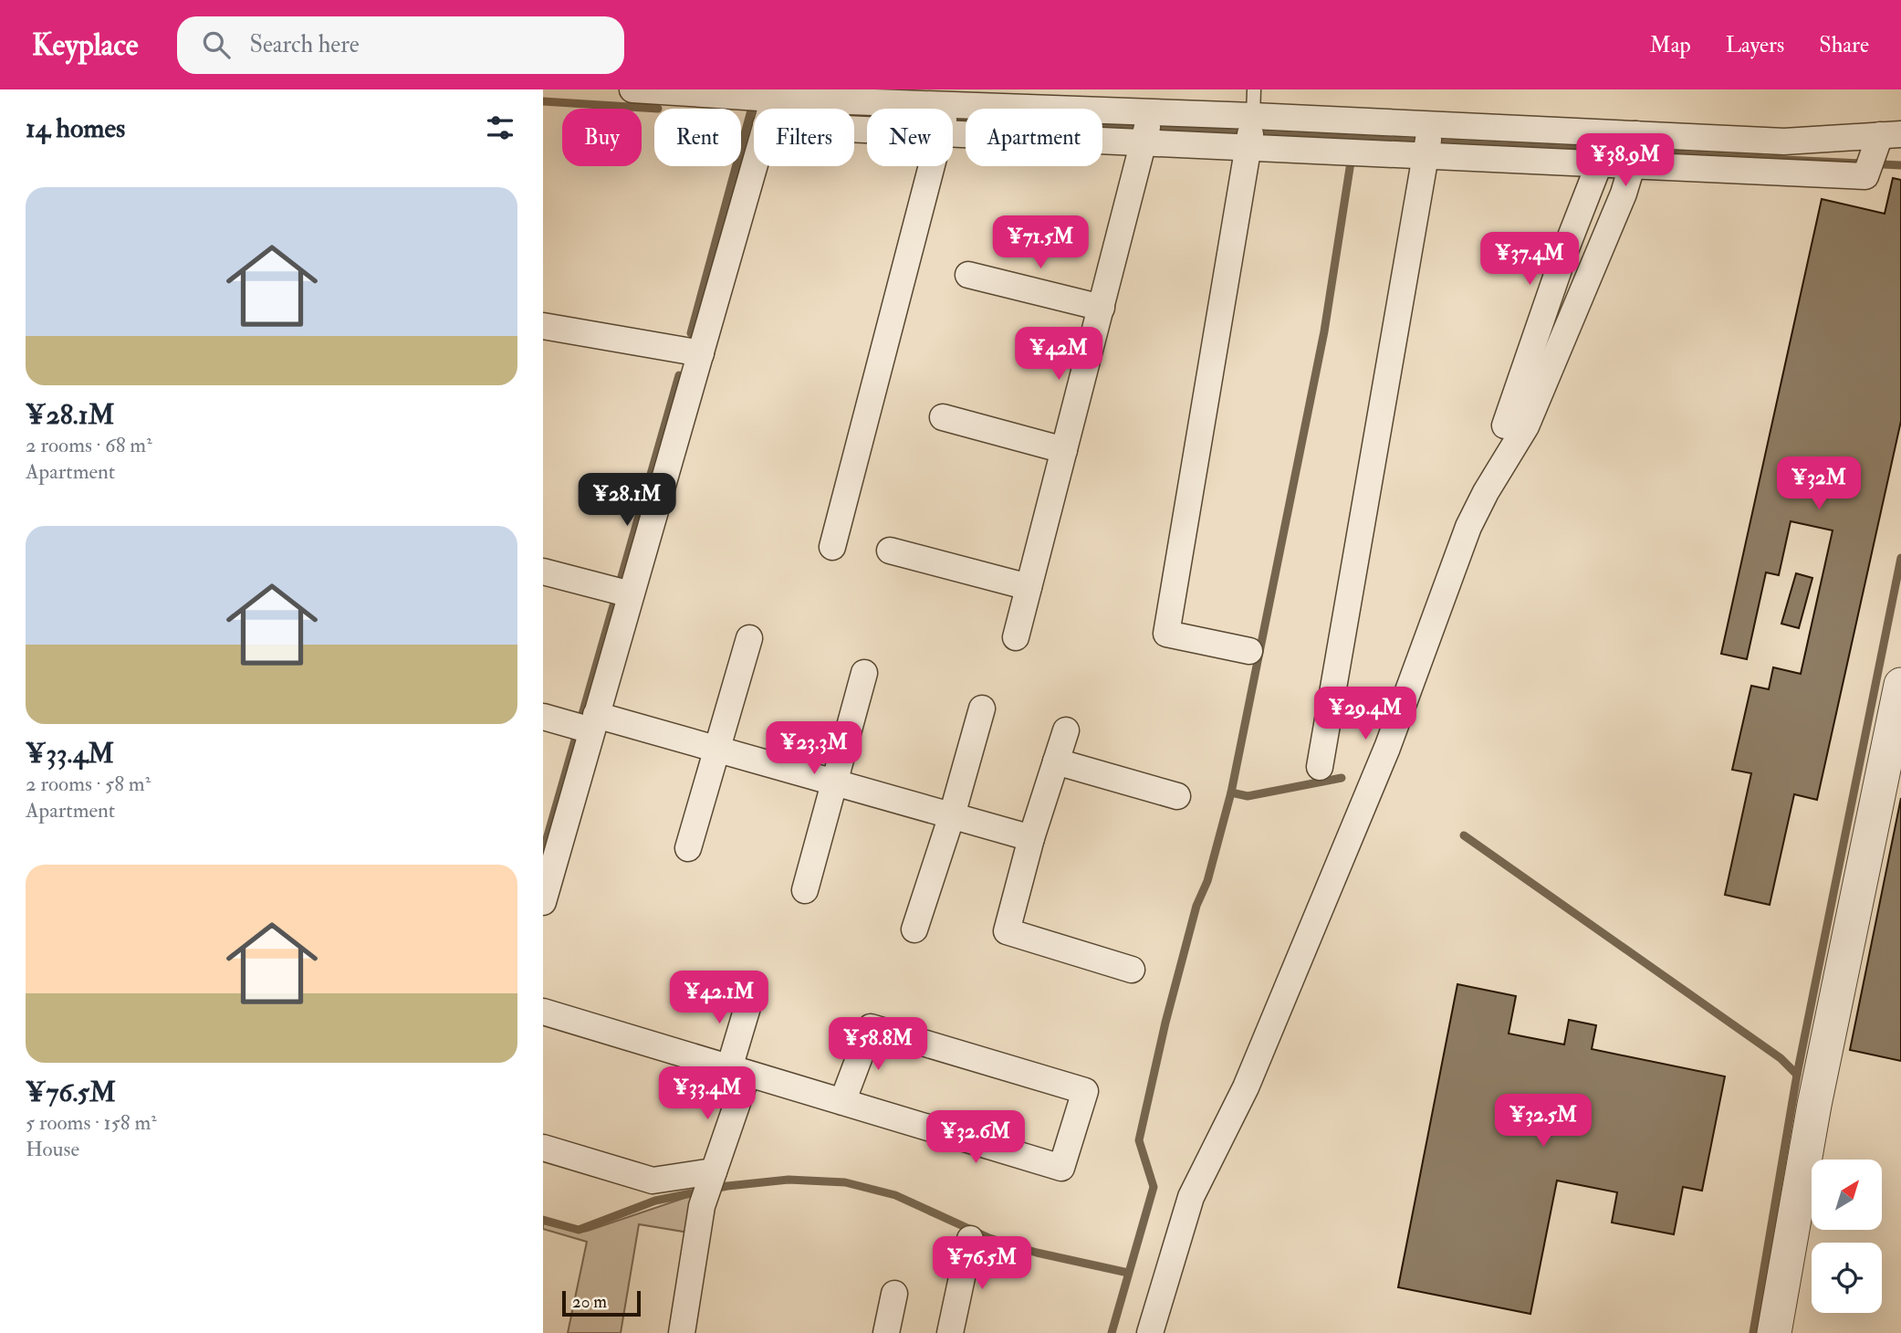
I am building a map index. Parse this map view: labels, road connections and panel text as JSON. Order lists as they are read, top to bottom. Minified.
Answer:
{"scale_bar":"20 m","north":"top right","page":{"header":"Keyplace","search":"Search here","nav":["Map","Layers","Share"],"heading":"14 homes","chip":["Buy","Rent","Filters","New","Apartment"],"price":["¥38.9M","¥71.5M","¥37.4M","¥42M","¥32M","¥28.1M","¥29.4M","¥23.3M","¥42.1M","¥58.8M","¥33.4M","¥32.5M","¥32.6M","¥76.5M"],"list":[{"name":"¥28.1M","note":"2 rooms · 68 m² · Apartment"},{"name":"¥33.4M","note":"2 rooms · 58 m² · Apartment"},{"name":"¥76.5M","note":"5 rooms · 158 m² · House"}],"scale":"20 m"}}
